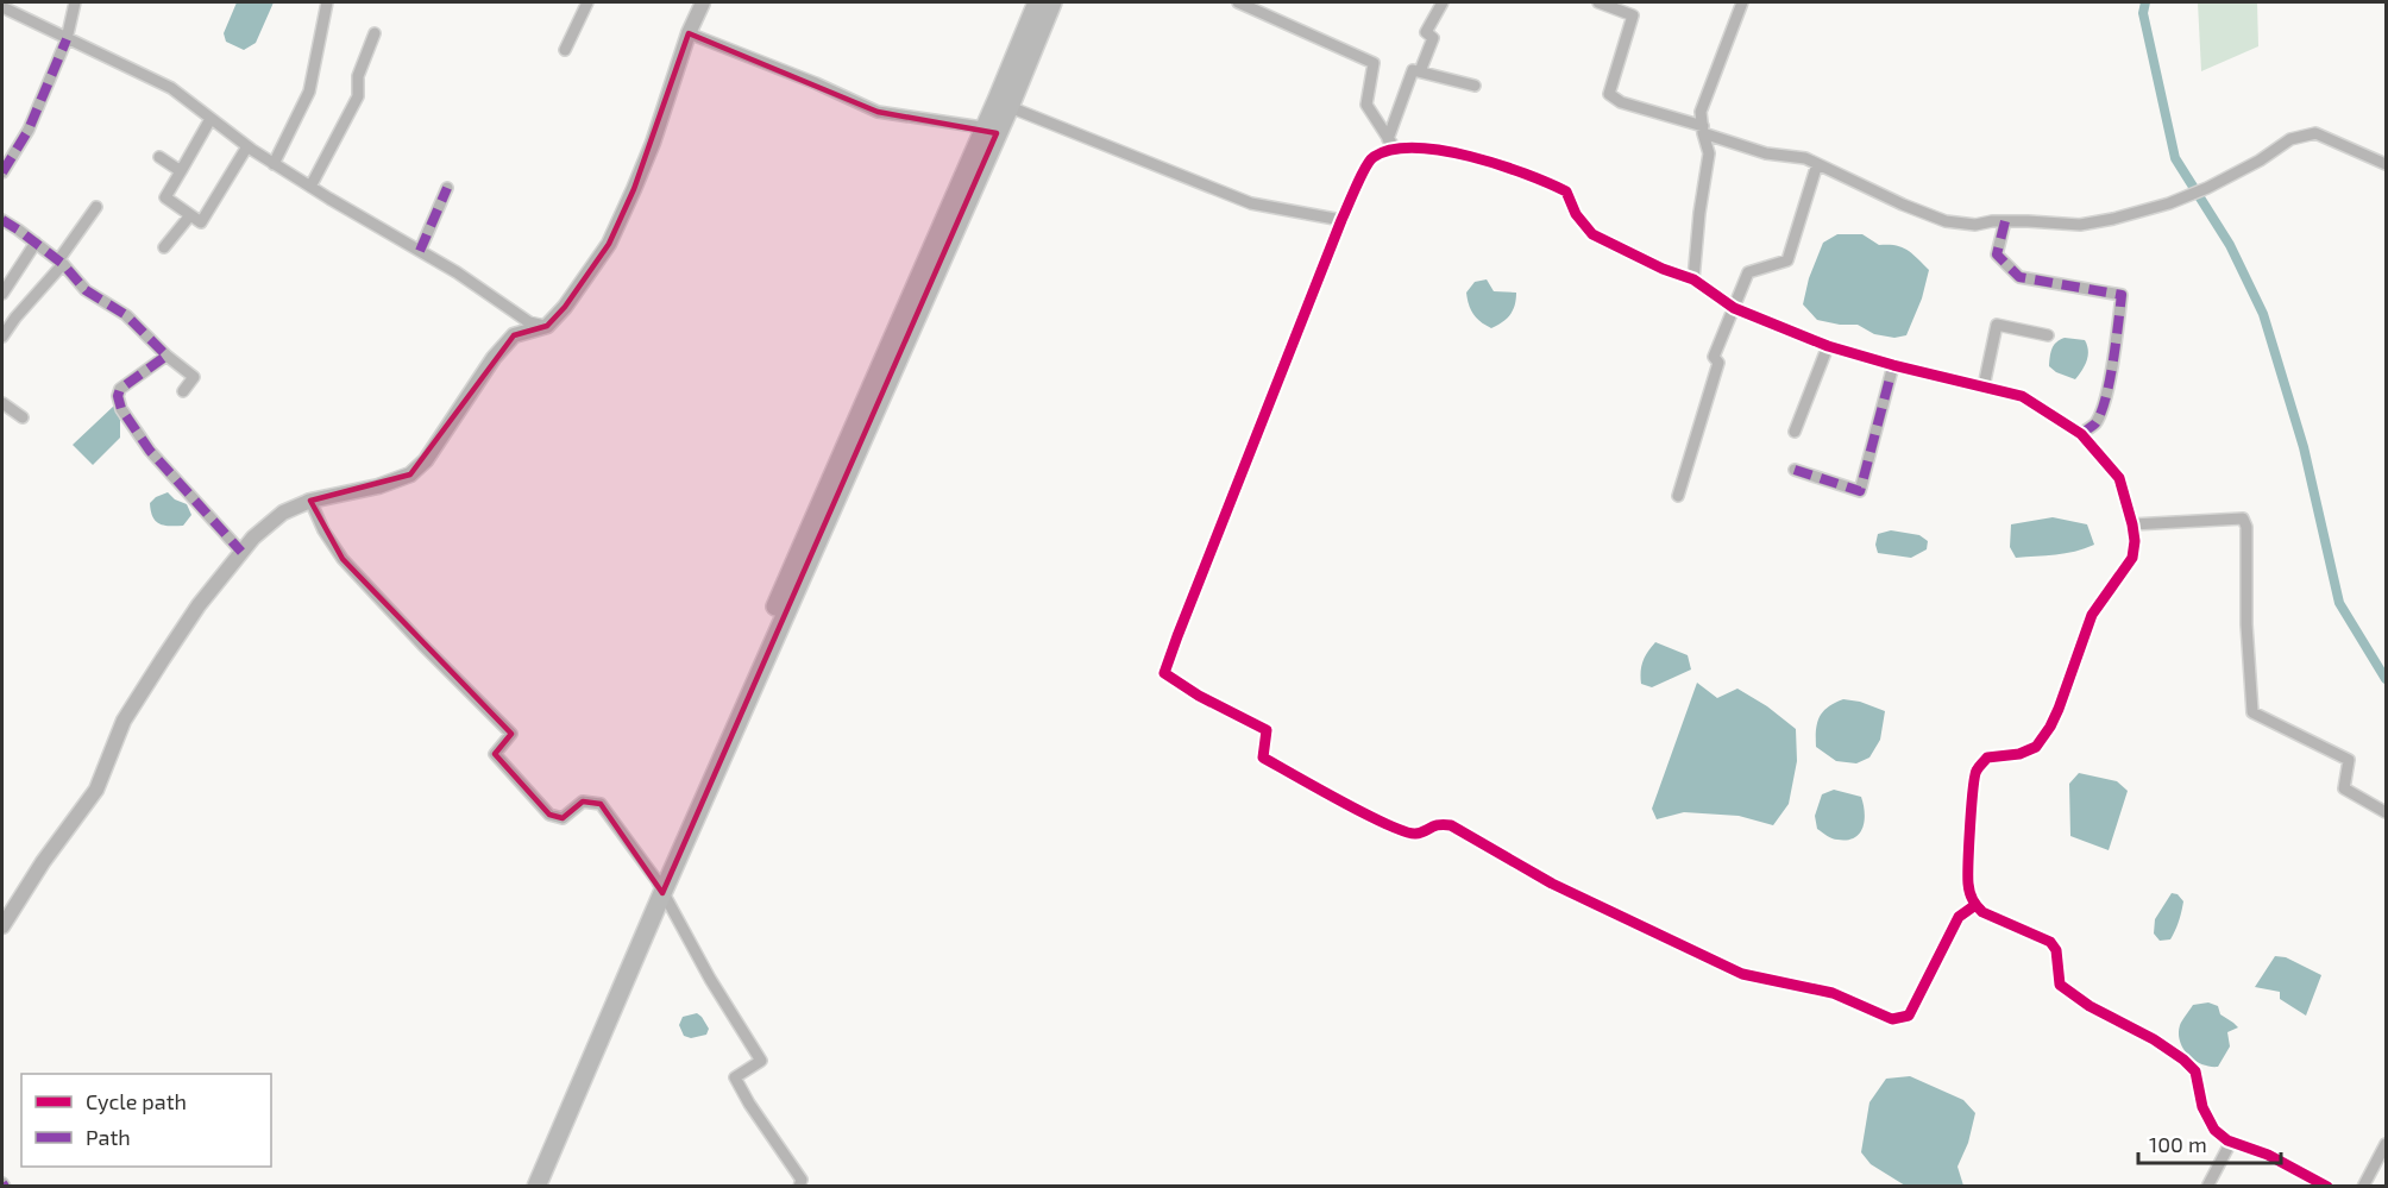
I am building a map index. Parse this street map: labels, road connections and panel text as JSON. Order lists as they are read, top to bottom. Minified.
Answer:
{"legend":["Cycle path","Path"],"scale_bar":"100 m"}
